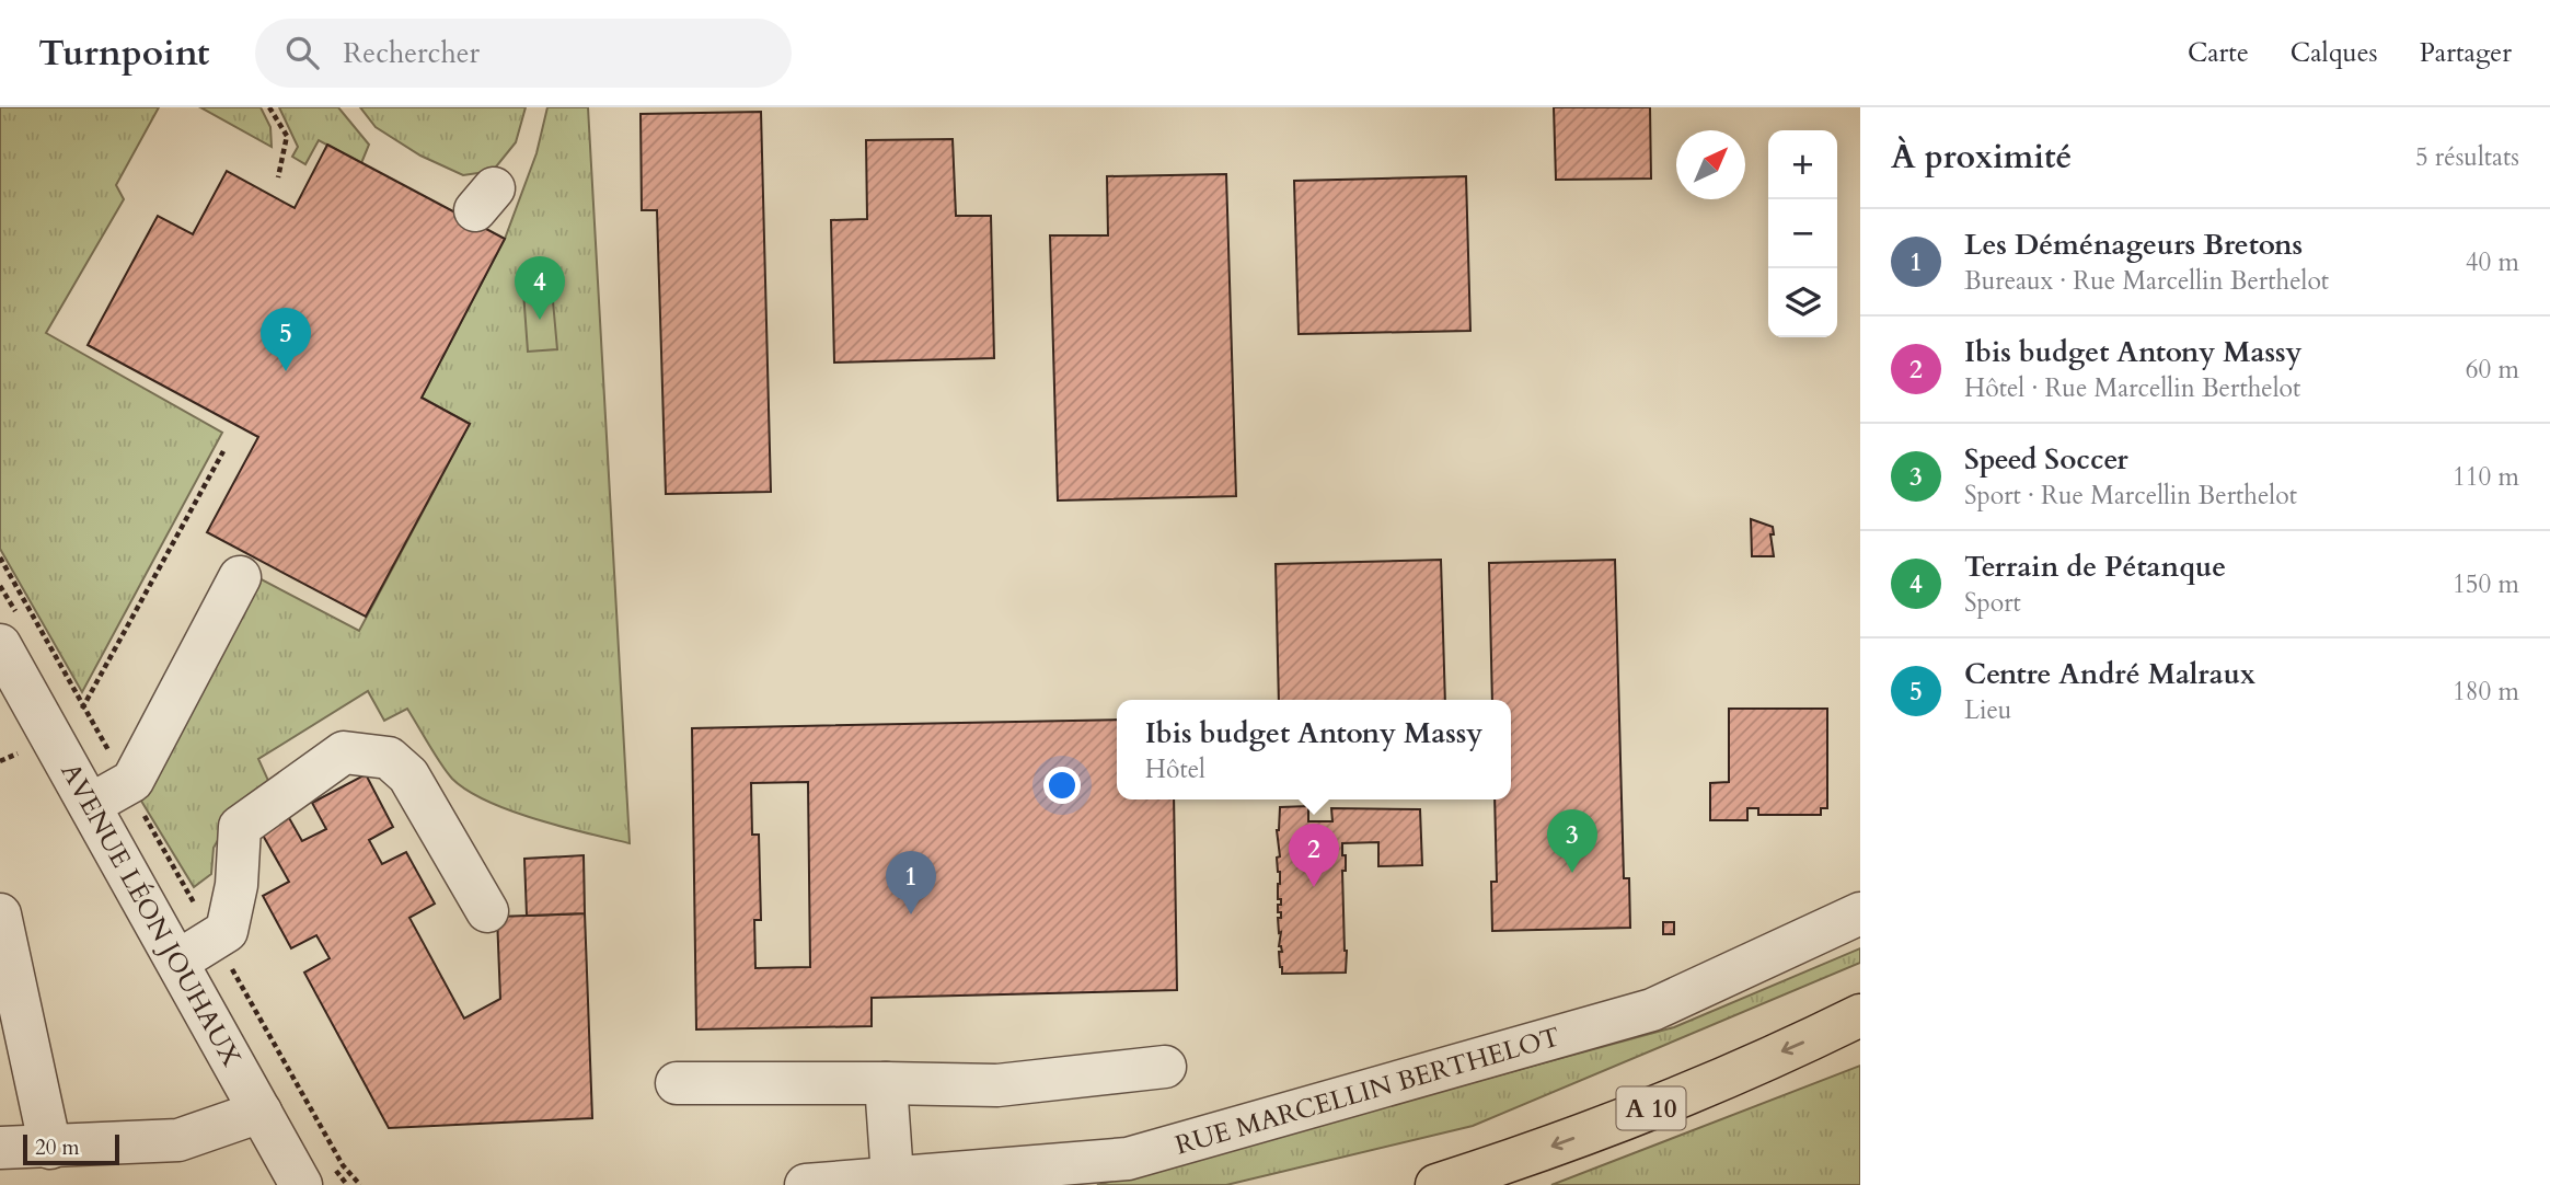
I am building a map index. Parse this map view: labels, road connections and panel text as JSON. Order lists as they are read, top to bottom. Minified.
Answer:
{"streets":{"highway":["A 10"],"street":["AVENUE LÉON JOUHAUX","RUE MARCELLIN BERTHELOT"]},"scale_bar":"20 m","north":"top right","page":{"header":"Turnpoint","search":"Rechercher","nav":["Carte","Calques","Partager"],"heading":["À proximité","5 résultats"],"map_buttons":["+","−"],"list":[{"mark":"1","name":"Les Déménageurs Bretons","note":"Bureaux · Rue Marcellin Berthelot","value":"40 m"},{"mark":"2","name":"Ibis budget Antony Massy","note":"Hôtel · Rue Marcellin Berthelot","value":"60 m"},{"mark":"3","name":"Speed Soccer","note":"Sport · Rue Marcellin Berthelot","value":"110 m"},{"mark":"4","name":"Terrain de Pétanque","note":"Sport","value":"150 m"},{"mark":"5","name":"Centre André Malraux","note":"Lieu","value":"180 m"}],"pins":["4","5","3","2","1"],"popup":["Ibis budget Antony Massy","Hôtel"],"scale":"20 m"}}
